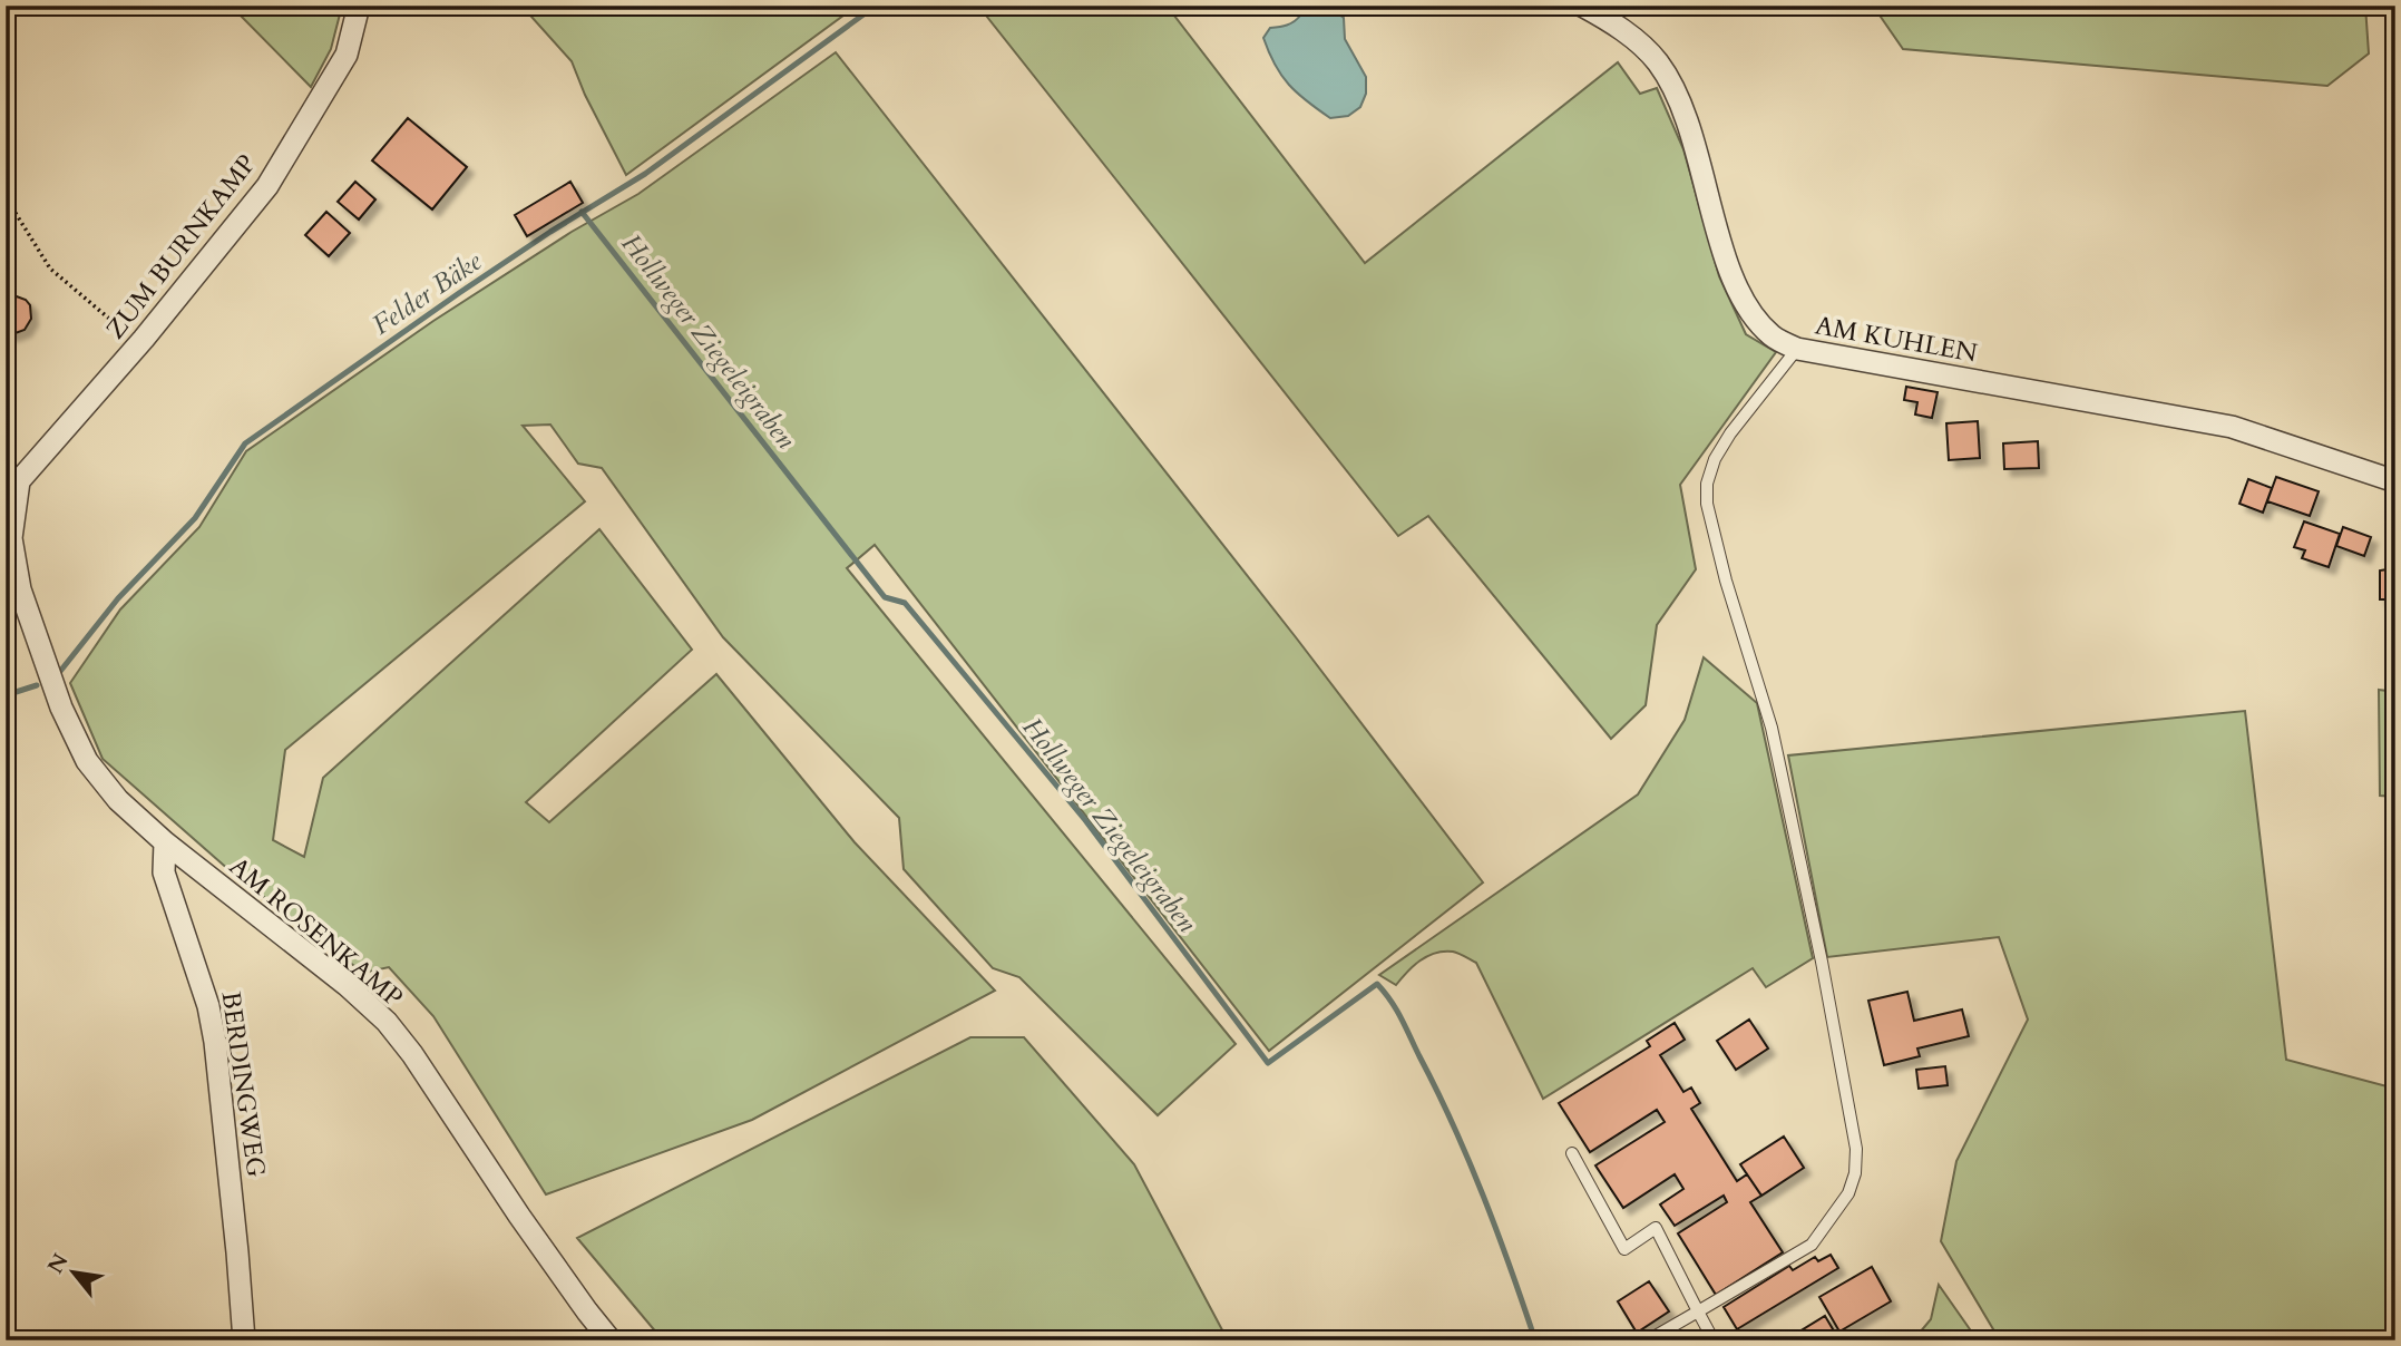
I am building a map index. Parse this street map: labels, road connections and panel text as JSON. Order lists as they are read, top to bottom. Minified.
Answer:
{"streets":{"street":["ZUM BURNKAMP","AM KUHLEN","AM ROSENKAMP","BERDINGWEG"]},"crossings":[["ZUM BURNKAMP","AM ROSENKAMP"],["AM ROSENKAMP","BERDINGWEG"]],"water":["Felder Bäke","Hollweger Ziegeleigraben"],"north":"top left"}
